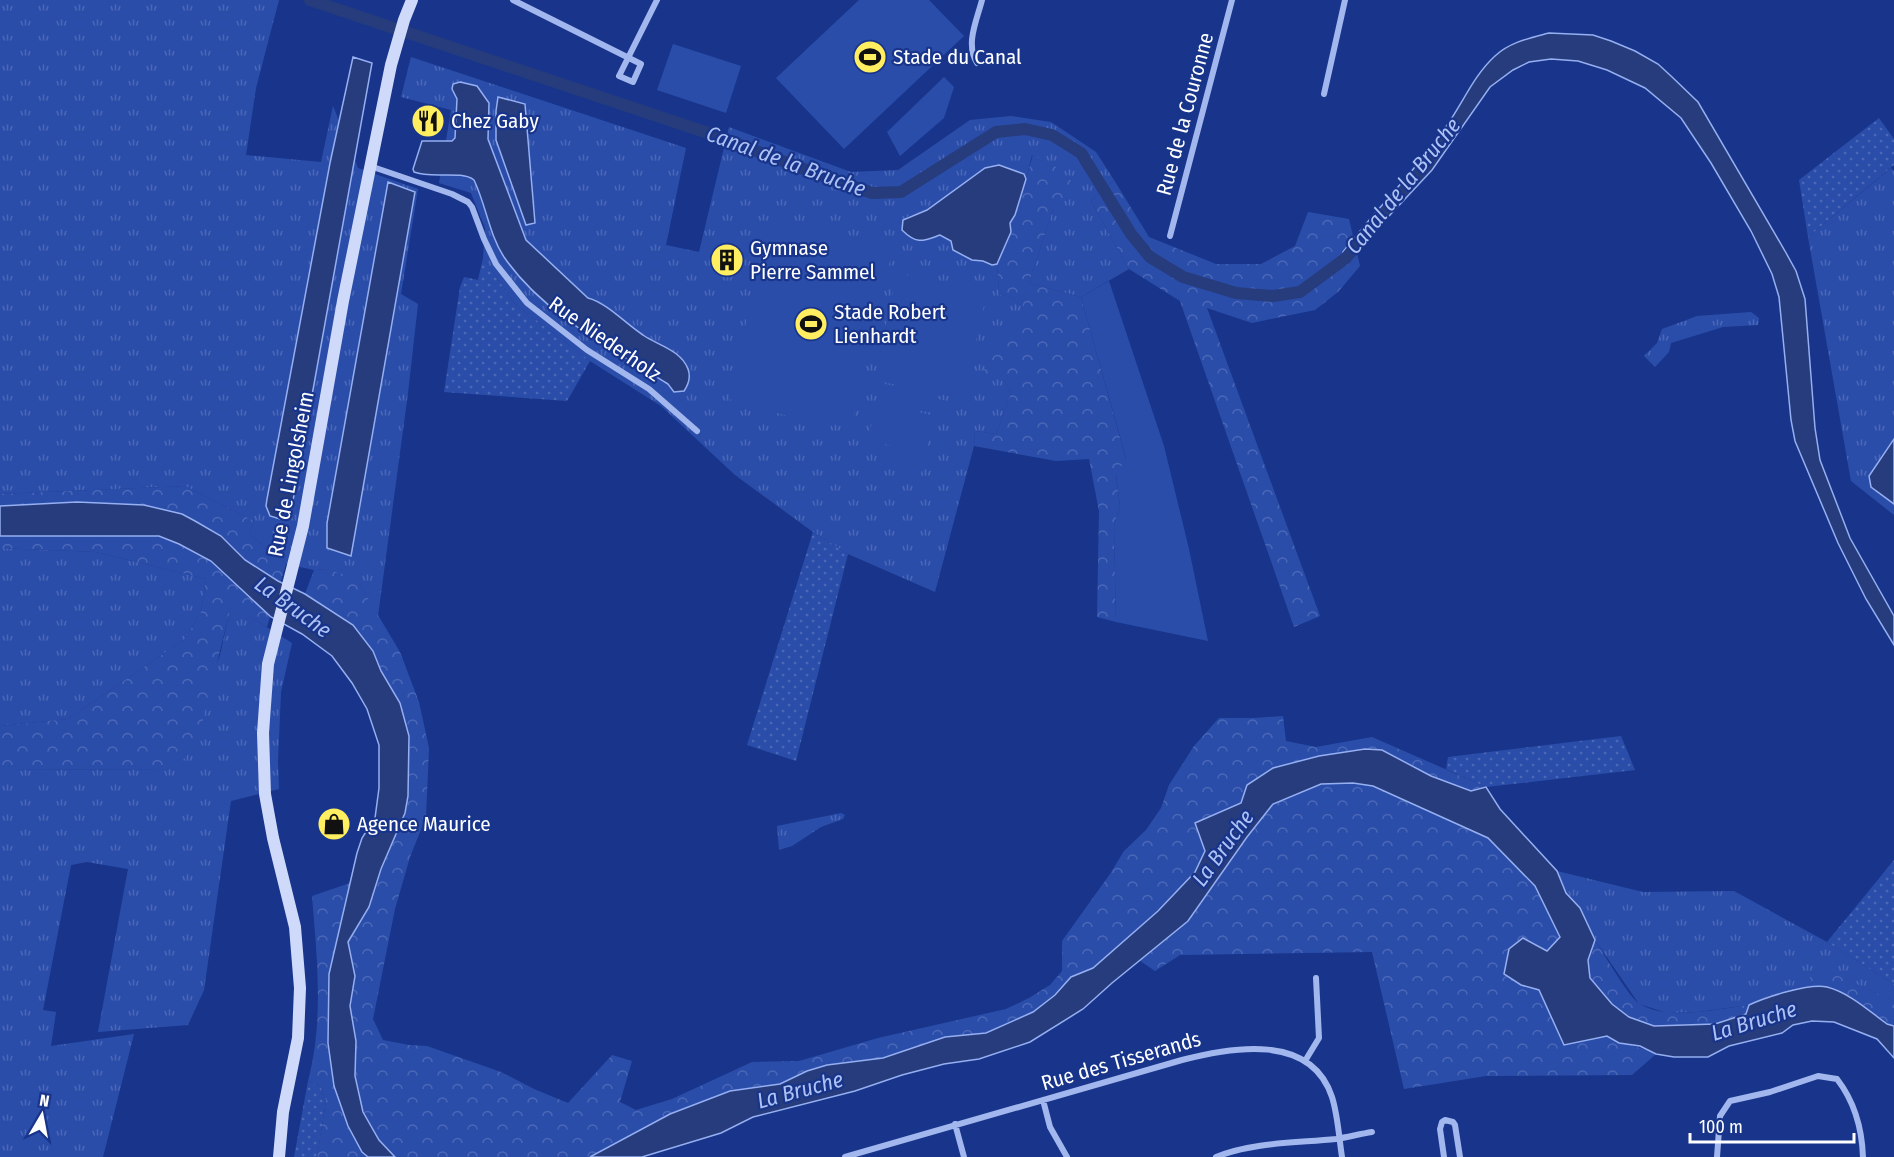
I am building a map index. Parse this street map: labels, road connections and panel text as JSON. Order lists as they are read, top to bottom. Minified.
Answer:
{"streets":{"main road":["Rue de Lingolsheim"],"street":["Rue de la Couronne","Rue Niederholz","Rue des Tisserands"]},"crossings":[["Rue Niederholz","Rue de Lingolsheim"]],"water":["Canal de la Bruche","La Bruche"],"places":{"sports":["Stade du Canal","Stade Robert Lienhardt"],"restaurant":["Chez Gaby"],"building":["Gymnase Pierre Sammel"],"shop":["Agence Maurice"]},"scale_bar":"100 m","north":"top"}
